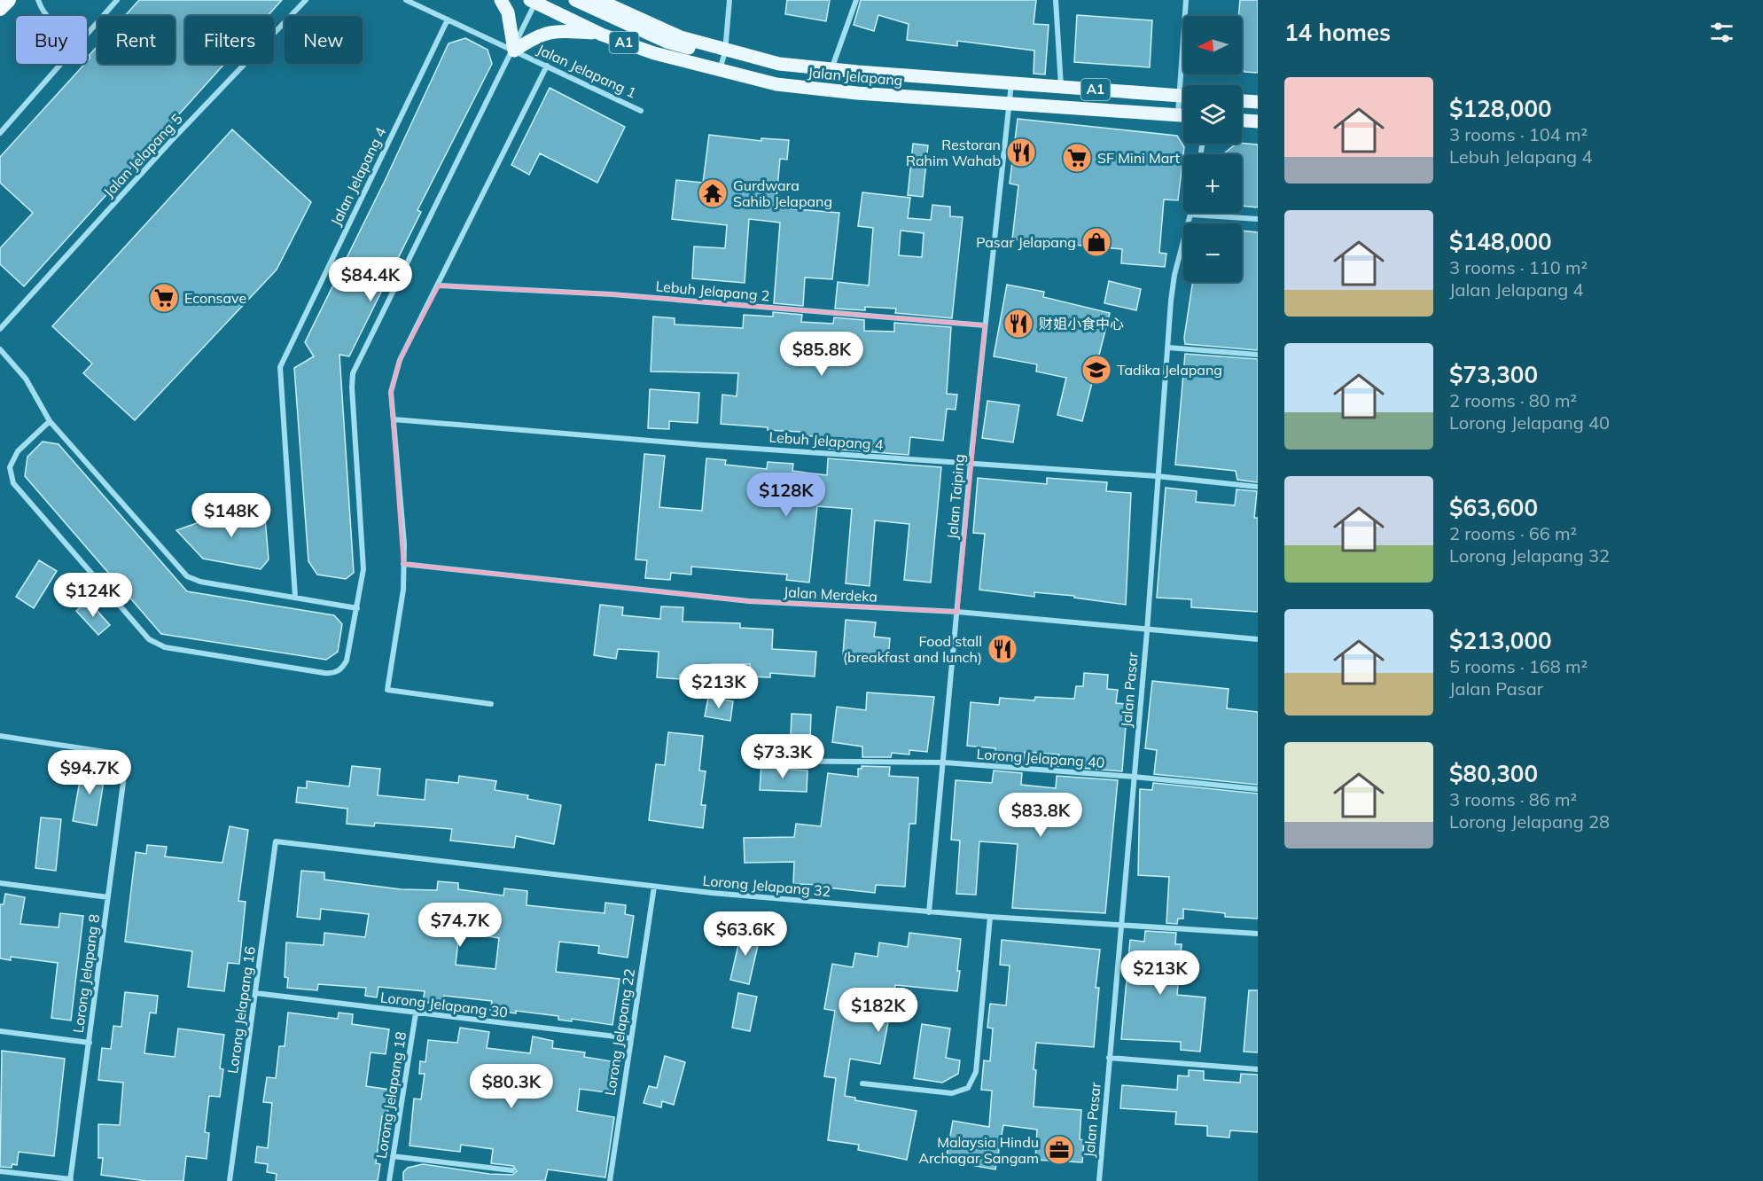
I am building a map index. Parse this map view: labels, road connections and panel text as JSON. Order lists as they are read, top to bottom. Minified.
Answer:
{"streets":{"main road":["A1","Jalan Jelapang"],"street":["Jalan Jelapang 1","Jalan Jelapang 5","Jalan Jelapang 4","Lebuh Jelapang 2","Lebuh Jelapang 4","Jalan Taiping","Jalan Merdeka","Jalan Pasar","Lorong Jelapang 40","Lorong Jelapang 32","Lorong Jelapang 8","Lorong Jelapang 30","Lorong Jelapang 16","Lorong Jelapang 22","Lorong Jelapang 18"]},"crossings":[["Jalan Jelapang 1","Jalan Jelapang 4"],["Jalan Jelapang","Jalan Taiping"],["Lebuh Jelapang 2","Jalan Taiping"],["Lebuh Jelapang 4","Jalan Taiping"],["Lebuh Jelapang 4","Jalan Pasar"],["Jalan Taiping","Jalan Merdeka"],["Jalan Taiping","Lorong Jelapang 40"],["Jalan Taiping","Lorong Jelapang 32"],["Jalan Merdeka","Jalan Pasar"],["Jalan Pasar","Lorong Jelapang 40"],["Jalan Pasar","Lorong Jelapang 32"],["Lorong Jelapang 32","Lorong Jelapang 16"],["Lorong Jelapang 32","Lorong Jelapang 22"],["Lorong Jelapang 30","Lorong Jelapang 16"],["Lorong Jelapang 30","Lorong Jelapang 22"],["Lorong Jelapang 30","Lorong Jelapang 18"]],"places":{"restaurant":["Restoran Rahim Wahab","财姐小食中心","Food stall (breakfast and lunch)"],"supermarket":["SF Mini Mart","Econsave"],"temple":["Gurdwara Sahib Jelapang"],"shop":["Pasar Jelapang"],"school or university":["Tadika Jelapang"],"office":["Malaysia Hindu Archagar Sangam"]},"north":"left","page":{"heading":"14 homes","map_buttons":["+","−"],"chip":["Buy","Rent","Filters","New"],"list":[{"name":"$128,000","note":"3 rooms · 104 m² · Lebuh Jelapang 4"},{"name":"$148,000","note":"3 rooms · 110 m² · Jalan Jelapang 4"},{"name":"$73,300","note":"2 rooms · 80 m² · Lorong Jelapang 40"},{"name":"$63,600","note":"2 rooms · 66 m² · Lorong Jelapang 32"},{"name":"$213,000","note":"5 rooms · 168 m² · Jalan Pasar"},{"name":"$80,300","note":"3 rooms · 86 m² · Lorong Jelapang 28"}],"price":["$84.4K","$85.8K","$128K","$148K","$124K","$213K","$73.3K","$94.7K","$83.8K","$74.7K","$63.6K","$213K","$182K","$80.3K"]}}
